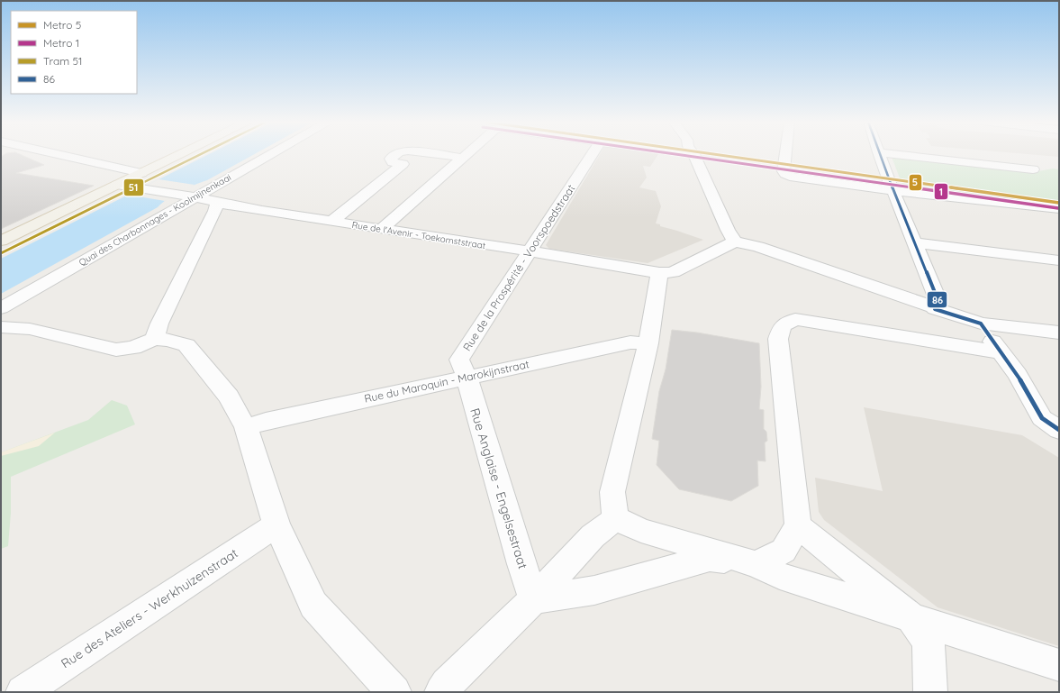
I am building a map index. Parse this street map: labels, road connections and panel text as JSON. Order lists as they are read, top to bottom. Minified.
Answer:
{"streets":{"street":["Quai des Charbonnages - Koolmijnenkaai","Rue de l'Avenir - Toekomststraat","Rue de la Prospérité - Voorspoedstraat","Rue du Maroquin - Marokijnstraat","Rue Anglaise - Engelsestraat","Rue des Ateliers - Werkhuizenstraat"]},"crossings":[["Quai des Charbonnages - Koolmijnenkaai","Rue de l'Avenir - Toekomststraat"],["Rue de l'Avenir - Toekomststraat","Rue de la Prospérité - Voorspoedstraat"],["Rue de la Prospérité - Voorspoedstraat","Rue du Maroquin - Marokijnstraat"],["Rue de la Prospérité - Voorspoedstraat","Rue Anglaise - Engelsestraat"],["Rue du Maroquin - Marokijnstraat","Rue Anglaise - Engelsestraat"]],"lines":["metro line 5","metro line 1","tram line 51","transit line 86"],"legend":["Metro 5","Metro 1","Tram 51","86"]}
